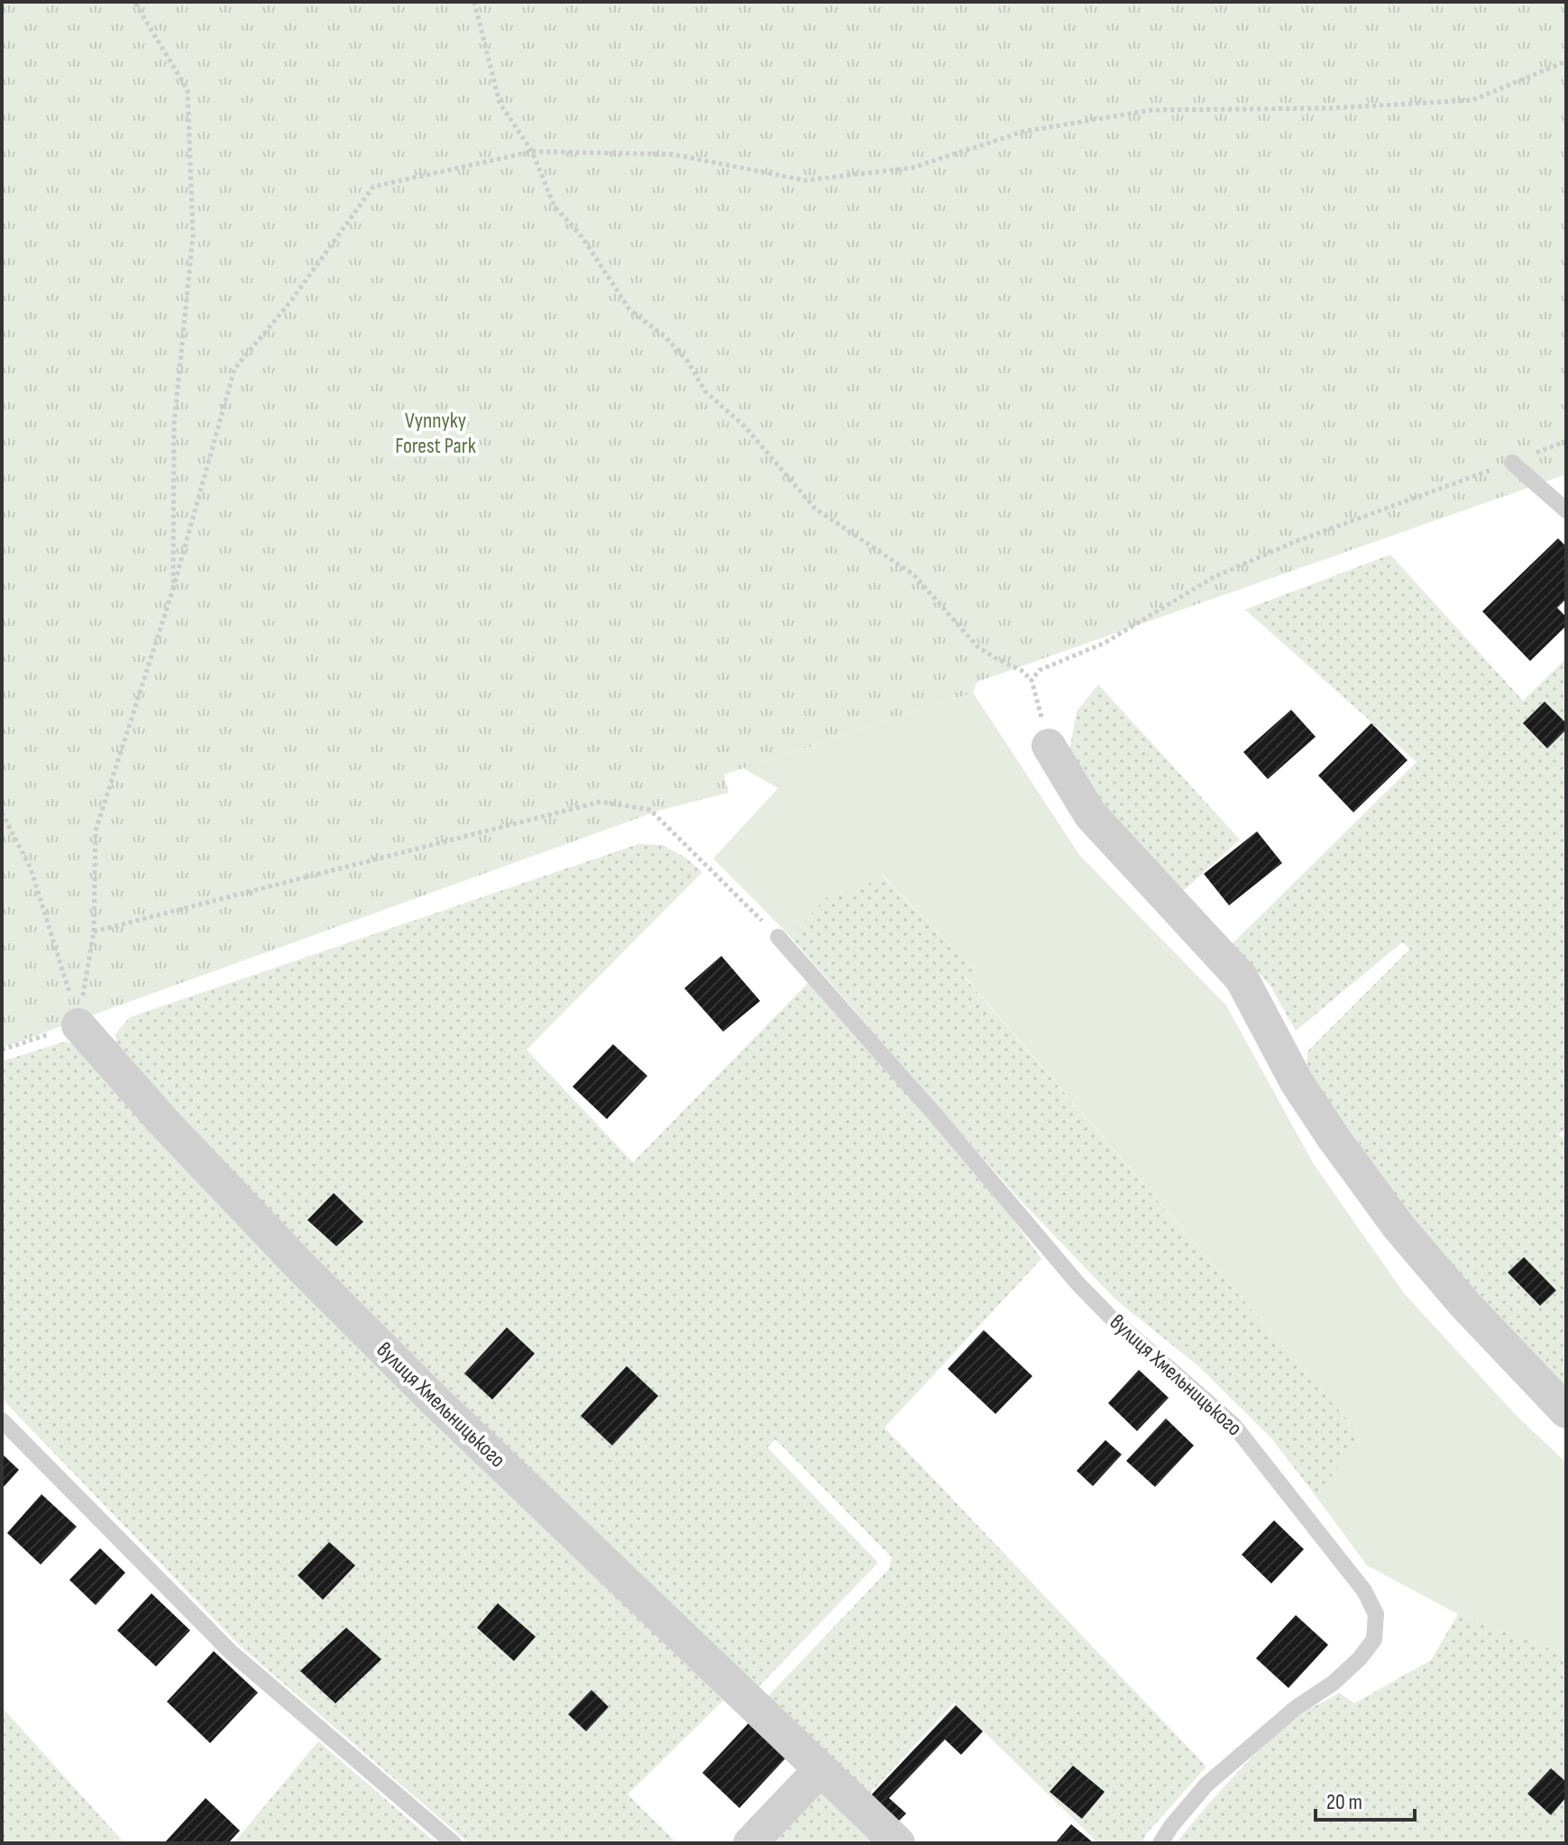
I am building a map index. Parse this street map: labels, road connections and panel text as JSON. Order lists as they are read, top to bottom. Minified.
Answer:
{"streets":{"street":["вулиця Хмельницького"]},"parks":["Vynnyky Forest Park"],"scale_bar":"20 m"}
